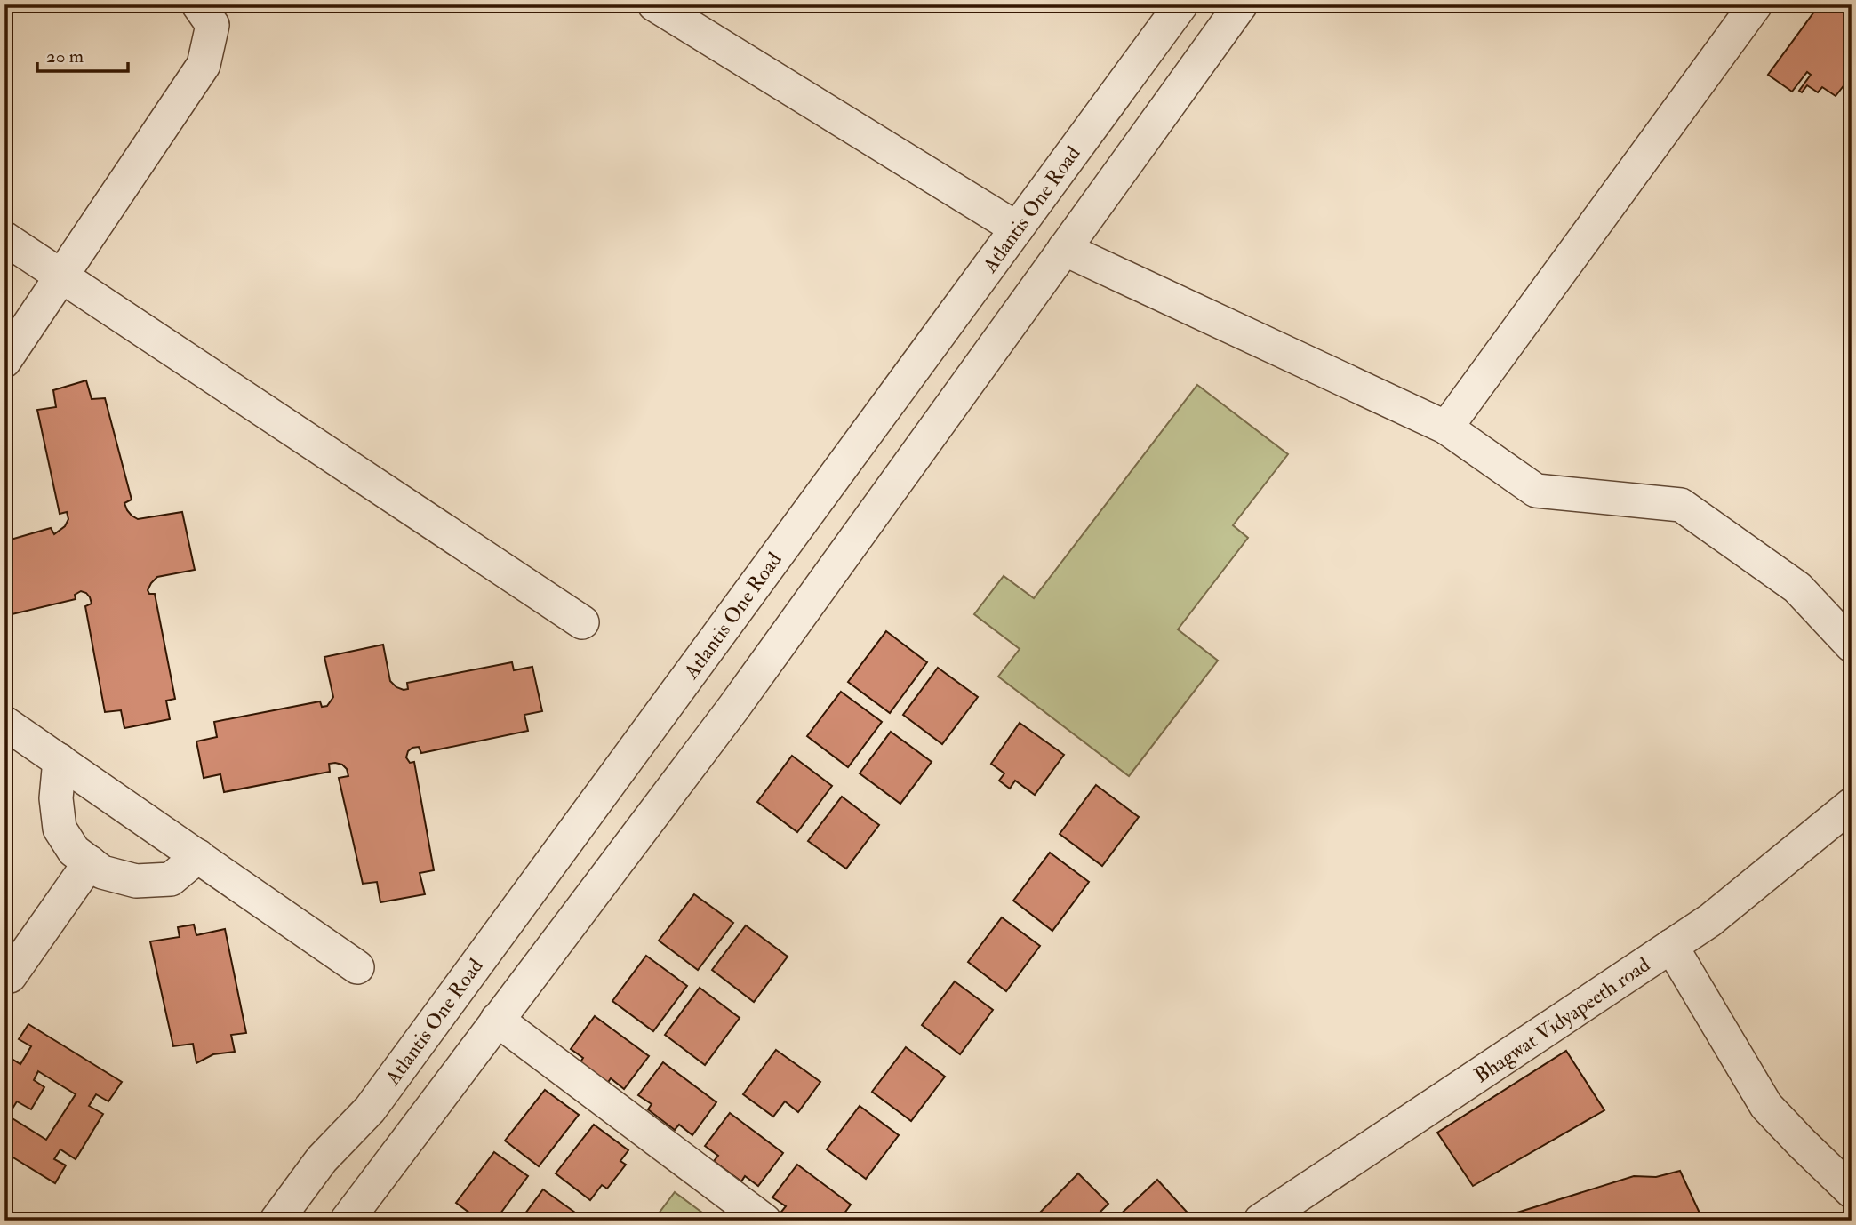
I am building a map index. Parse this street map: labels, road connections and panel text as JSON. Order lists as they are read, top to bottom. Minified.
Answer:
{"streets":{"street":["Atlantis One Road","Bhagwat Vidyapeeth road"]},"scale_bar":"20 m"}
